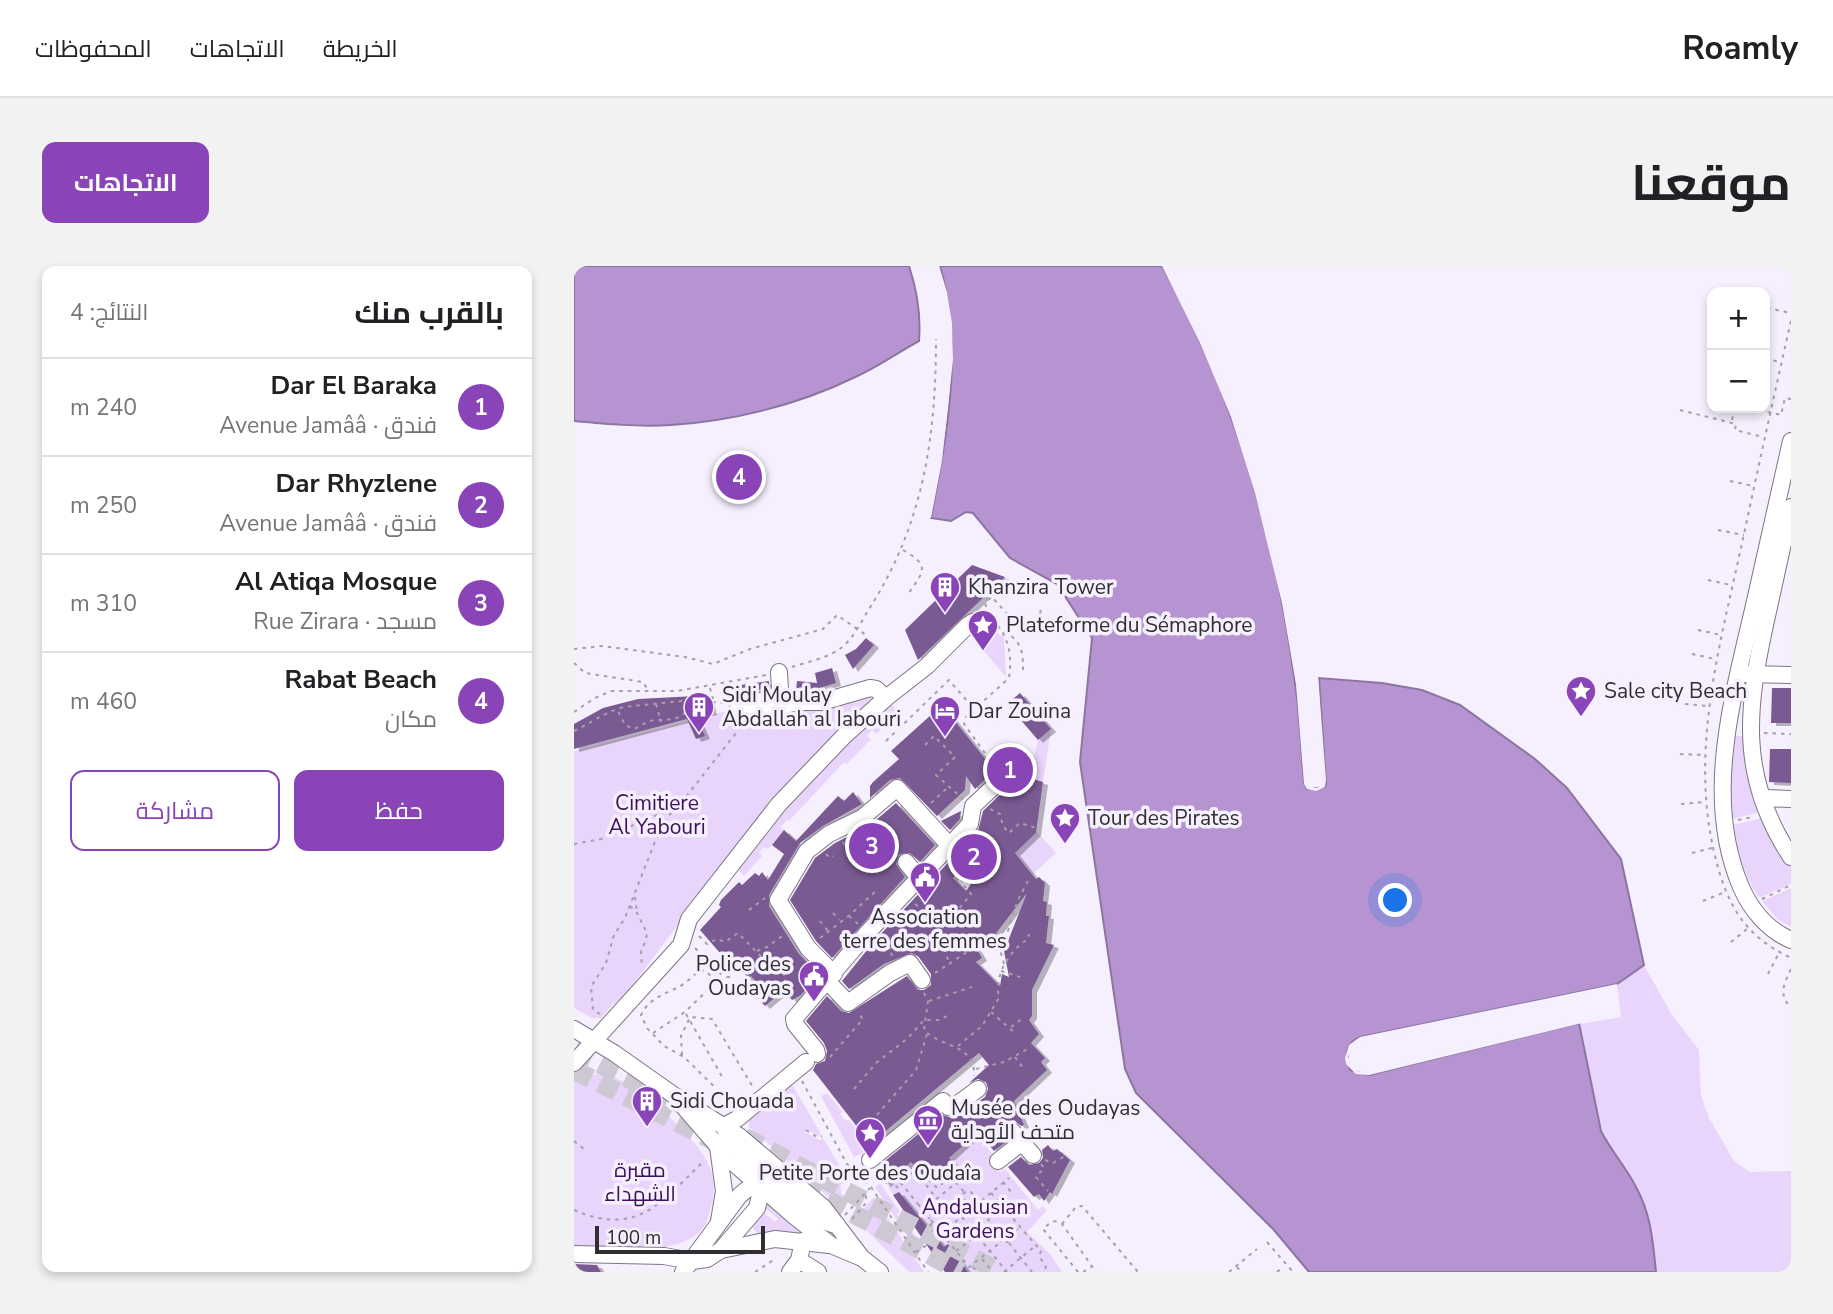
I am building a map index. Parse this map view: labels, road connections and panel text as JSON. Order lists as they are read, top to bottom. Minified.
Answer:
{"parks":["Cimitiere Al Yabouri","مقبرة الشهداء","Andalusian Gardens"],"places":{"building":["Khanzira Tower","Sidi Moulay Abdallah al Iabouri","Sidi Chouada"],"place":["Plateforme du Sémaphore","Sale city Beach","Tour des Pirates","Petite Porte des Oudaîa"],"hotel":["Dar Zouina"],"public building":["Association terre des femmes","Police des Oudayas"],"museum":["Musée des Oudayas متحف الأوداية"]},"scale_bar":"100 m","page":{"header":"Roamly","nav":["الخريطة","الاتجاهات","المحفوظات"],"title":"موقعنا","buttons":["الاتجاهات",["حفظ","مشاركة"]],"heading":["بالقرب منك","النتائج: 4"],"map_buttons":["+","−"],"list":[{"mark":"1","name":"Dar El Baraka","note":"فندق · Avenue Jamââ","value":"240 m"},{"mark":"2","name":"Dar Rhyzlene","note":"فندق · Avenue Jamââ","value":"250 m"},{"mark":"3","name":"Al Atiqa Mosque","note":"مسجد · Rue Zirara","value":"310 m"},{"mark":"4","name":"Rabat Beach","note":"مكان","value":"460 m"}],"pins":["4","1","3","2"],"scale":"100 m"}}
